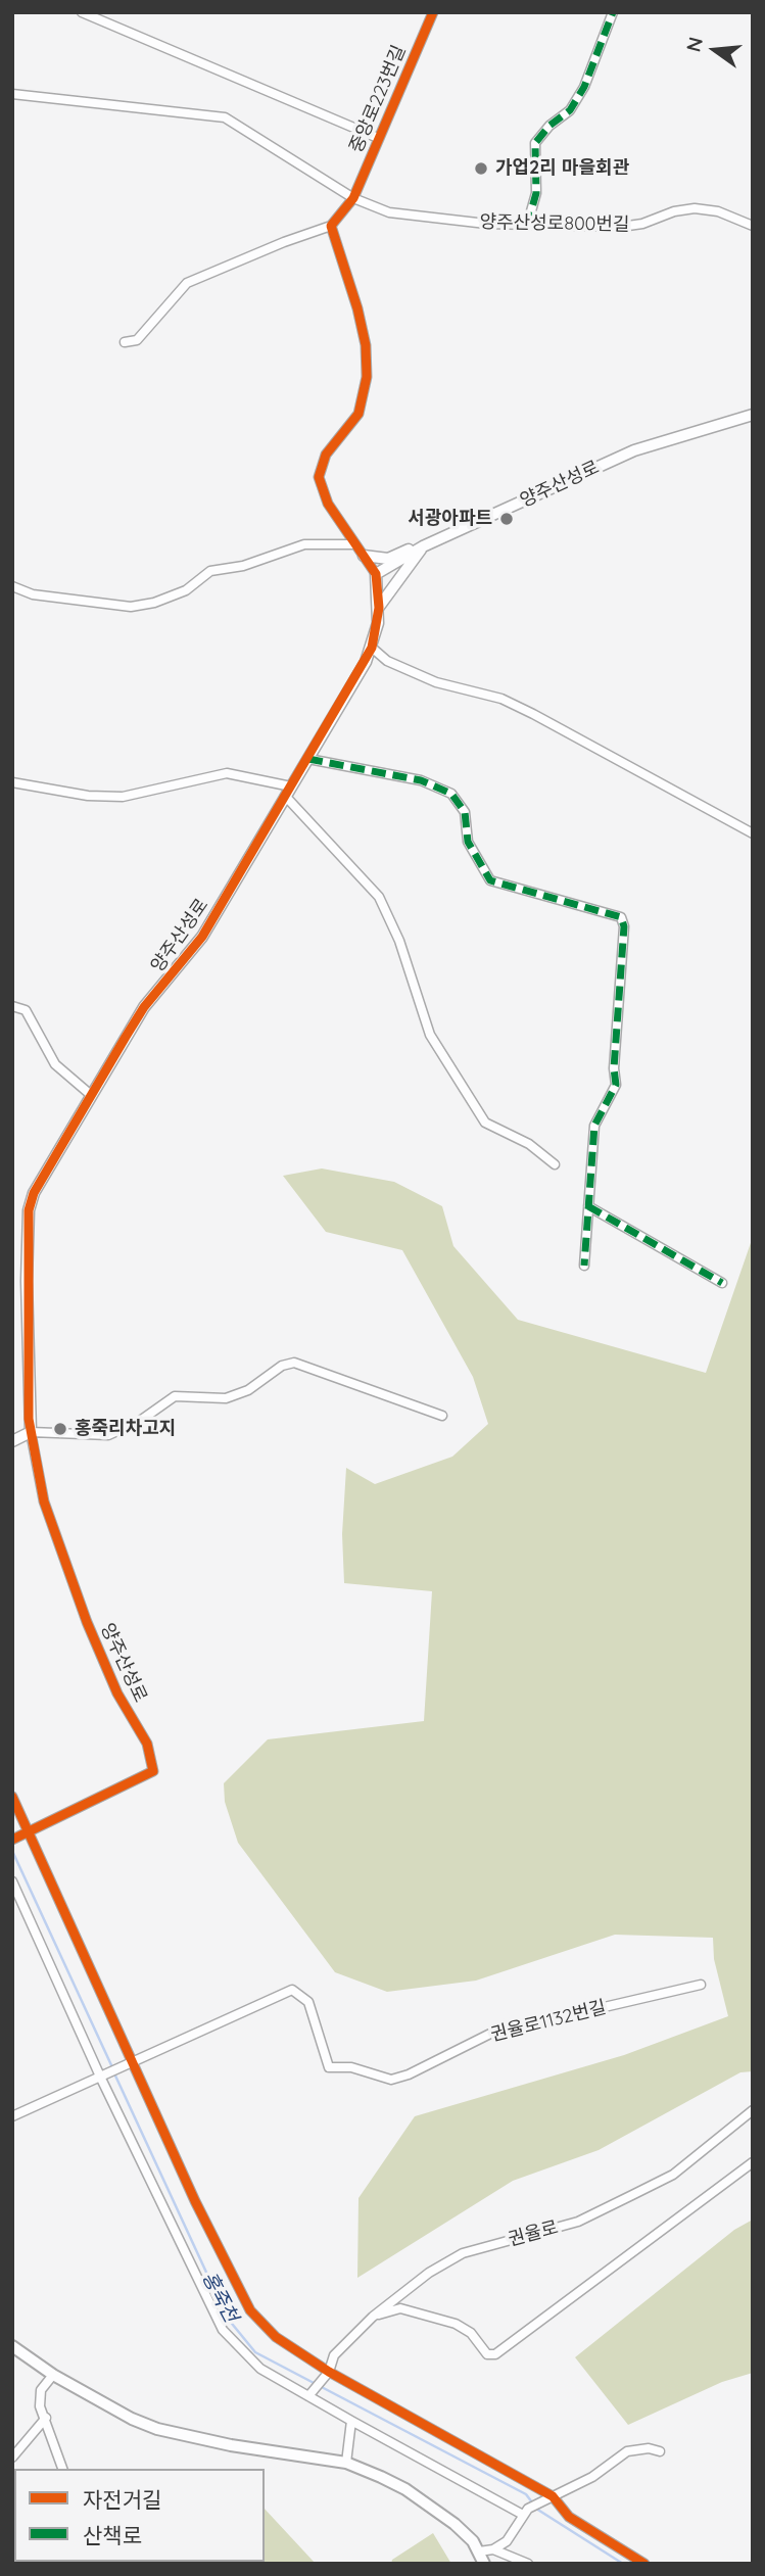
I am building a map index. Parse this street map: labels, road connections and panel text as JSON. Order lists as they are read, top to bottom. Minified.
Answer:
{"streets":{"street":["중앙로223번길","양주산성로800번길","양주산성로","권율로1132번길","권율로"]},"crossings":[["중앙로223번길","양주산성로800번길"]],"water":["홍죽천"],"places":["가업2리 마을회관","서광아파트","홍죽리차고지"],"legend":["자전거길","산책로"],"north":"left"}
